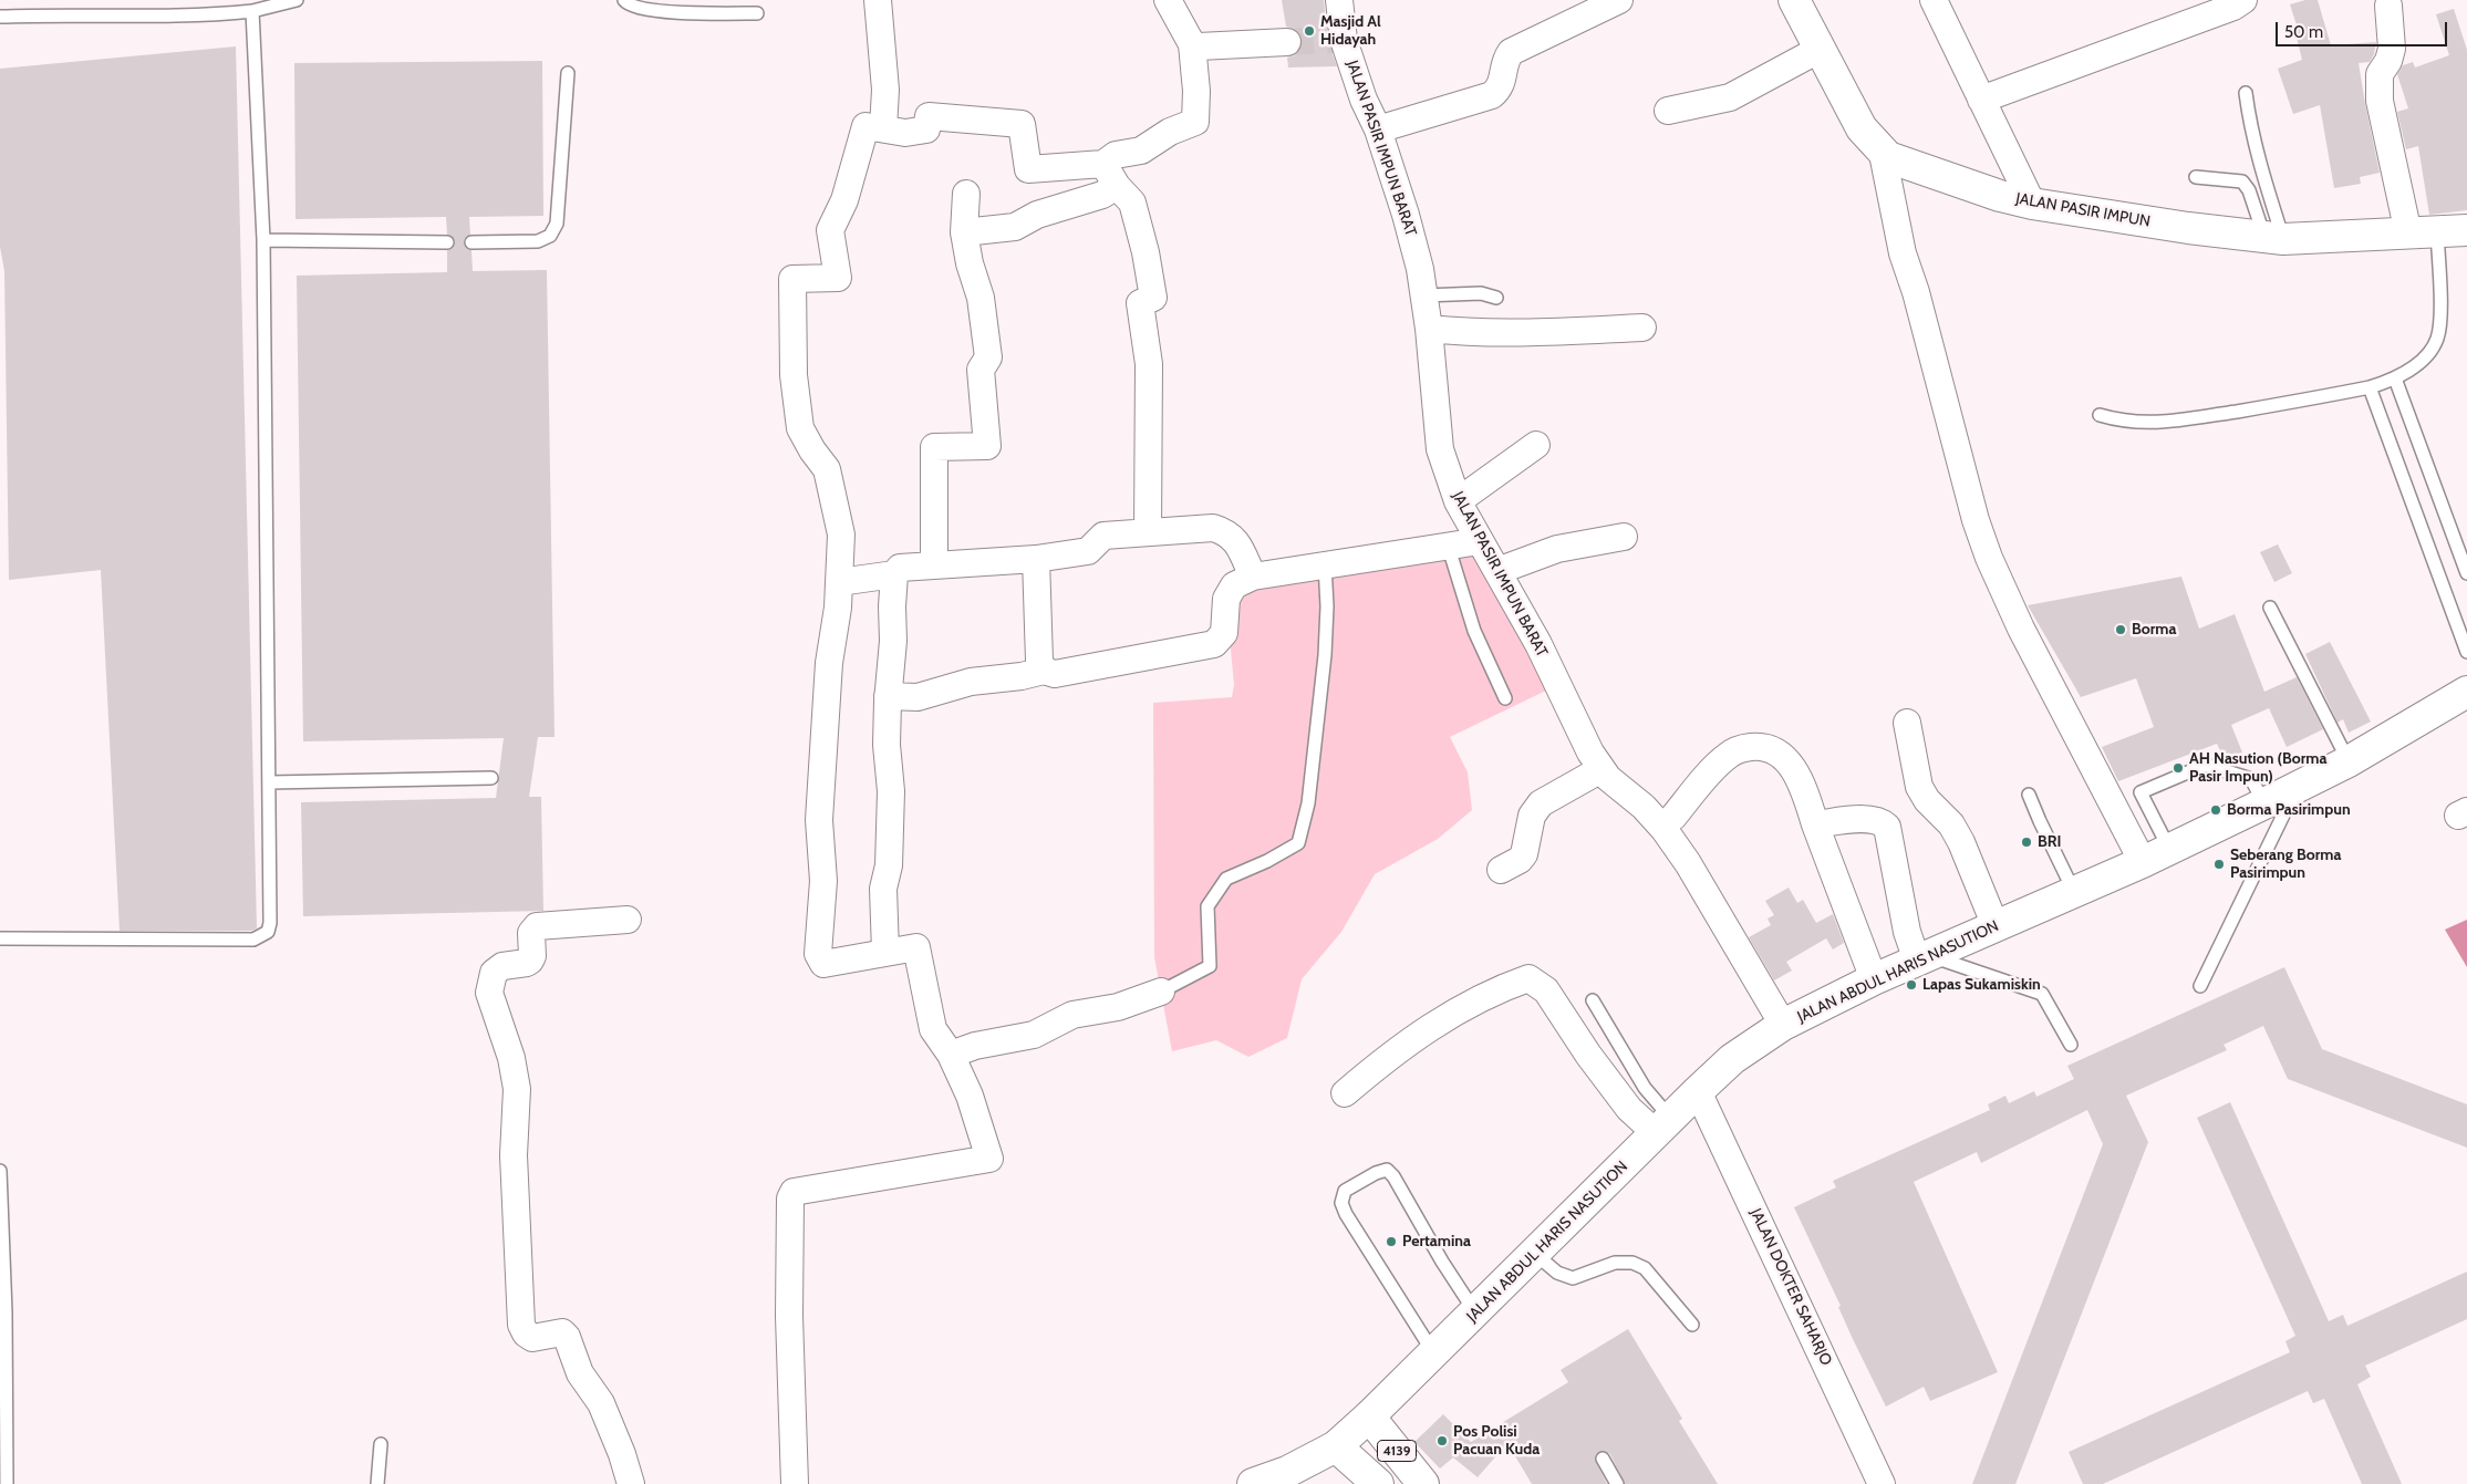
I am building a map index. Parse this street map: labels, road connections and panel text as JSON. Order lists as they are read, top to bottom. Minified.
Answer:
{"streets":{"main road":["JALAN PASIR IMPUN","JALAN ABDUL HARIS NASUTION","4139"],"street":["JALAN PASIR IMPUN BARAT","JALAN DOKTER SAHARJO"]},"crossings":[["JALAN PASIR IMPUN BARAT","JALAN ABDUL HARIS NASUTION"],["JALAN ABDUL HARIS NASUTION","JALAN DOKTER SAHARJO"],["JALAN ABDUL HARIS NASUTION","4139"]],"places":["Masjid Al Hidayah","Borma","AH Nasution (Borma Pasir Impun)","Borma Pasirimpun","BRI","Seberang Borma Pasirimpun","Lapas Sukamiskin","Pertamina","Pos Polisi Pacuan Kuda"],"scale_bar":"50 m"}
